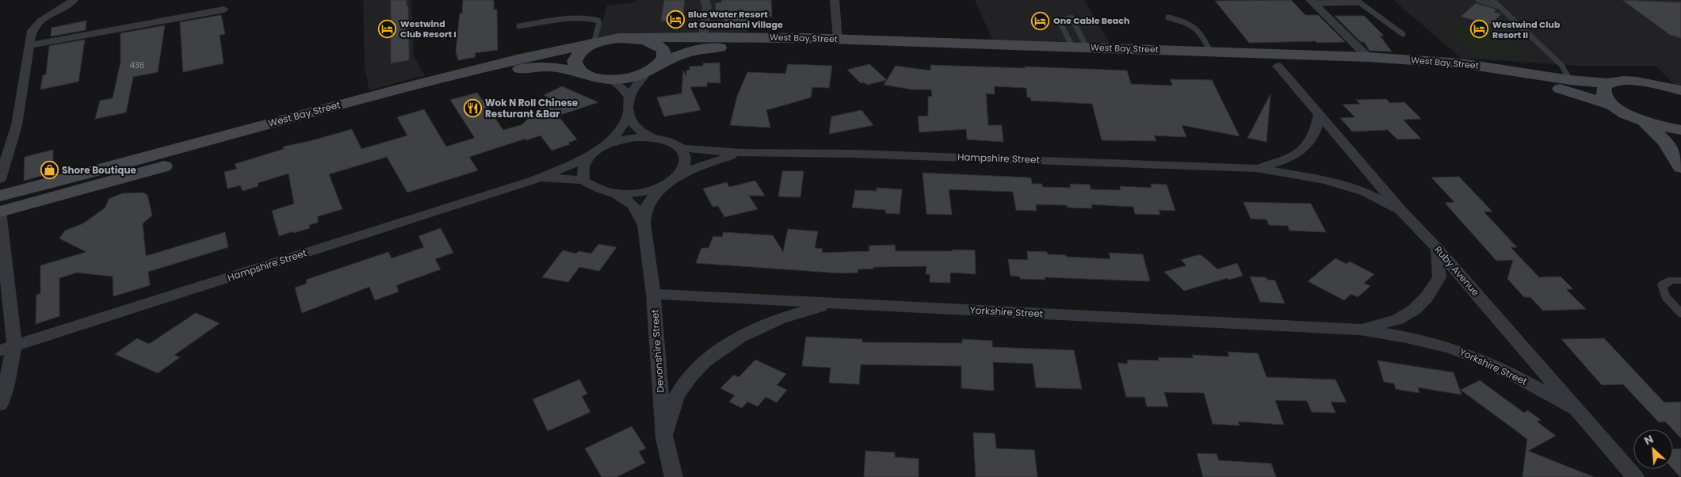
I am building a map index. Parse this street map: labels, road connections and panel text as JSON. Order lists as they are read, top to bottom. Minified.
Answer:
{"streets":{"main road":["West Bay Street"],"street":["Hampshire Street","Ruby Avenue","Yorkshire Street","Devonshire Street"]},"crossings":[["West Bay Street","Ruby Avenue"],["Hampshire Street","Ruby Avenue"],["Hampshire Street","Devonshire Street"],["Ruby Avenue","Yorkshire Street"],["Yorkshire Street","Devonshire Street"]],"places":{"hotel":["Blue Water Resort at Guanahani Village","One Cable Beach","Westwind Club Resort I","Westwind Club Resort II"],"restaurant":["Wok N Roll Chinese Resturant &Bar"],"shop":["Shore Boutique"]},"house_numbers":["436"],"north":"top left"}
